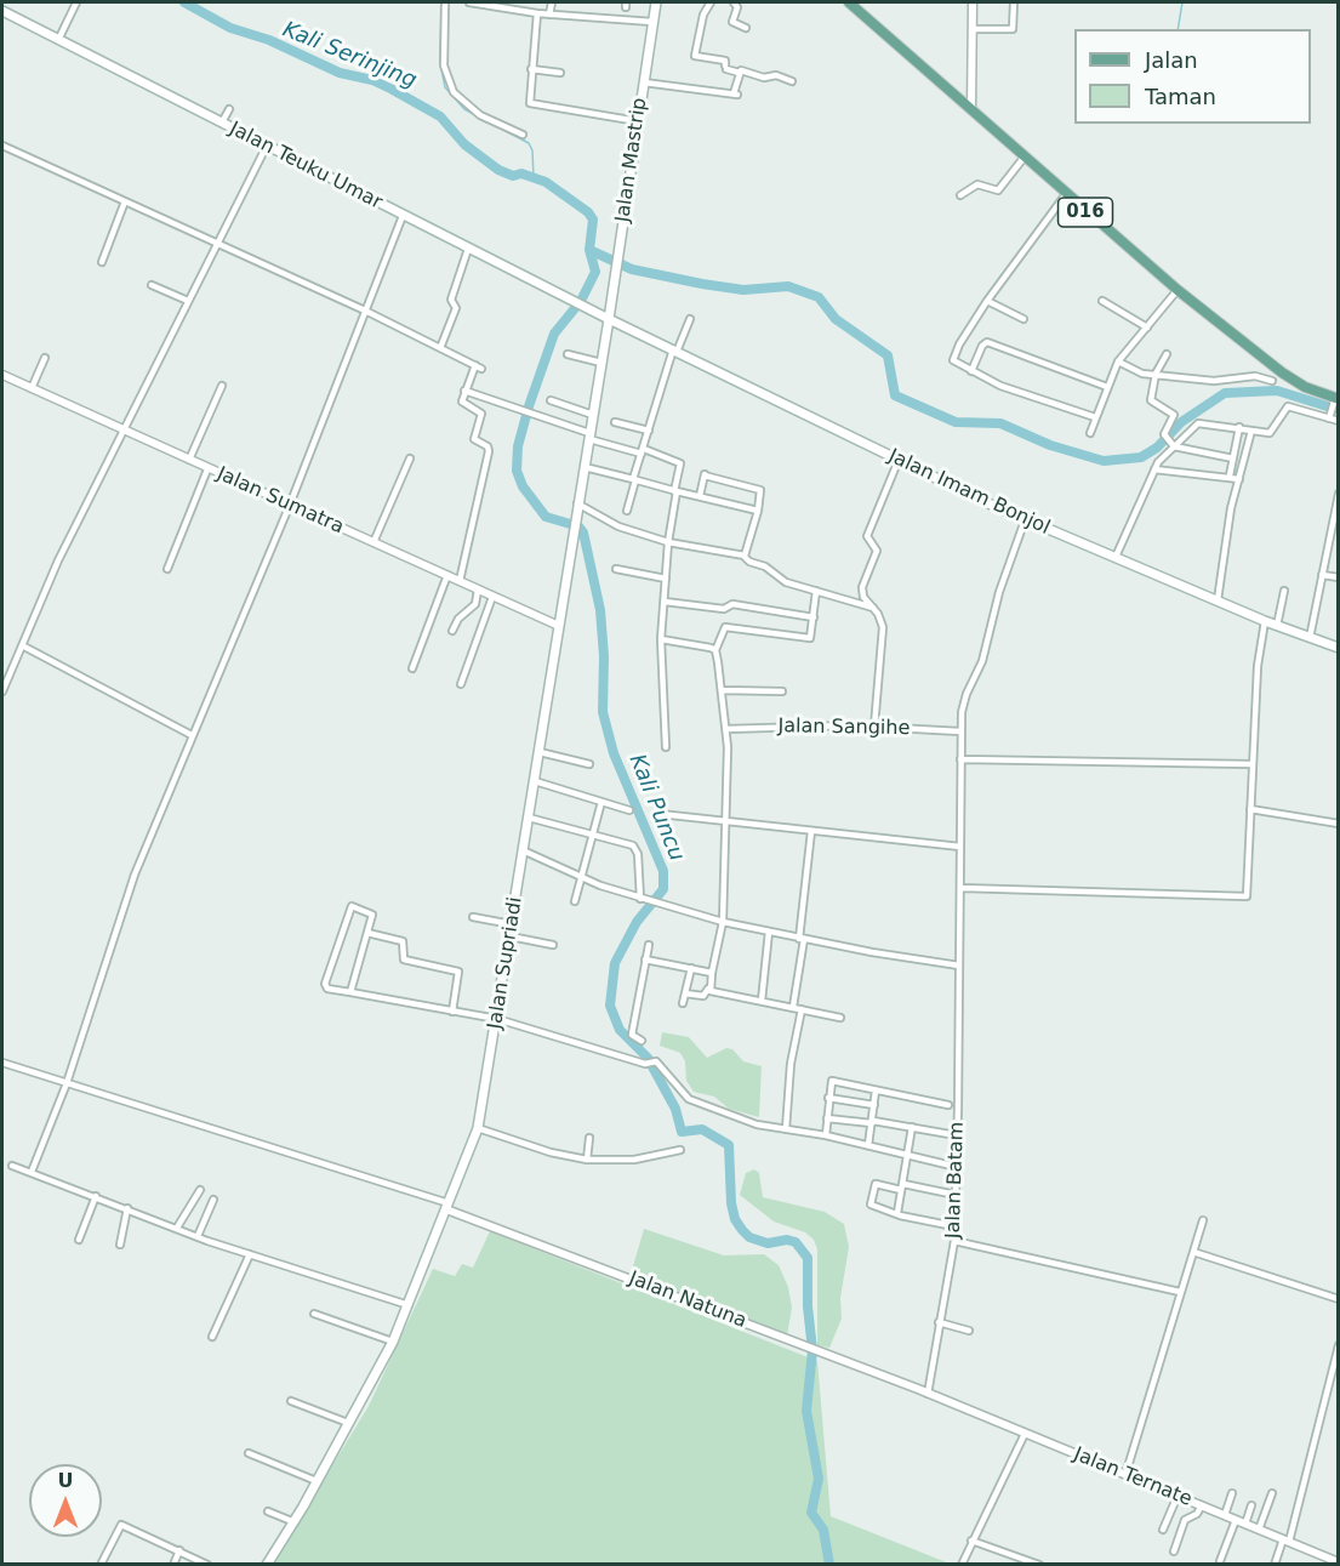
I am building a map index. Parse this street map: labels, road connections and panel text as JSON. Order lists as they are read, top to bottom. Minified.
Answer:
{"streets":{"main road":["Jalan Mastrip","Jalan Teuku Umar","016","Jalan Imam Bonjol","Jalan Supriadi"],"street":["Jalan Sumatra","Jalan Sangihe","Jalan Batam","Jalan Natuna","Jalan Ternate"]},"crossings":[["Jalan Mastrip","Jalan Teuku Umar"],["Jalan Mastrip","Jalan Imam Bonjol"],["Jalan Mastrip","Jalan Supriadi"],["Jalan Teuku Umar","Jalan Imam Bonjol"],["Jalan Teuku Umar","Jalan Supriadi"],["Jalan Imam Bonjol","Jalan Supriadi"],["Jalan Imam Bonjol","Jalan Batam"],["Jalan Sumatra","Jalan Supriadi"],["Jalan Sangihe","Jalan Batam"],["Jalan Supriadi","Jalan Natuna"],["Jalan Batam","Jalan Natuna"],["Jalan Batam","Jalan Ternate"],["Jalan Natuna","Jalan Ternate"]],"water":["Kali Serinjing","Kali Puncu"],"legend":["Jalan","Taman"],"north":"top"}
